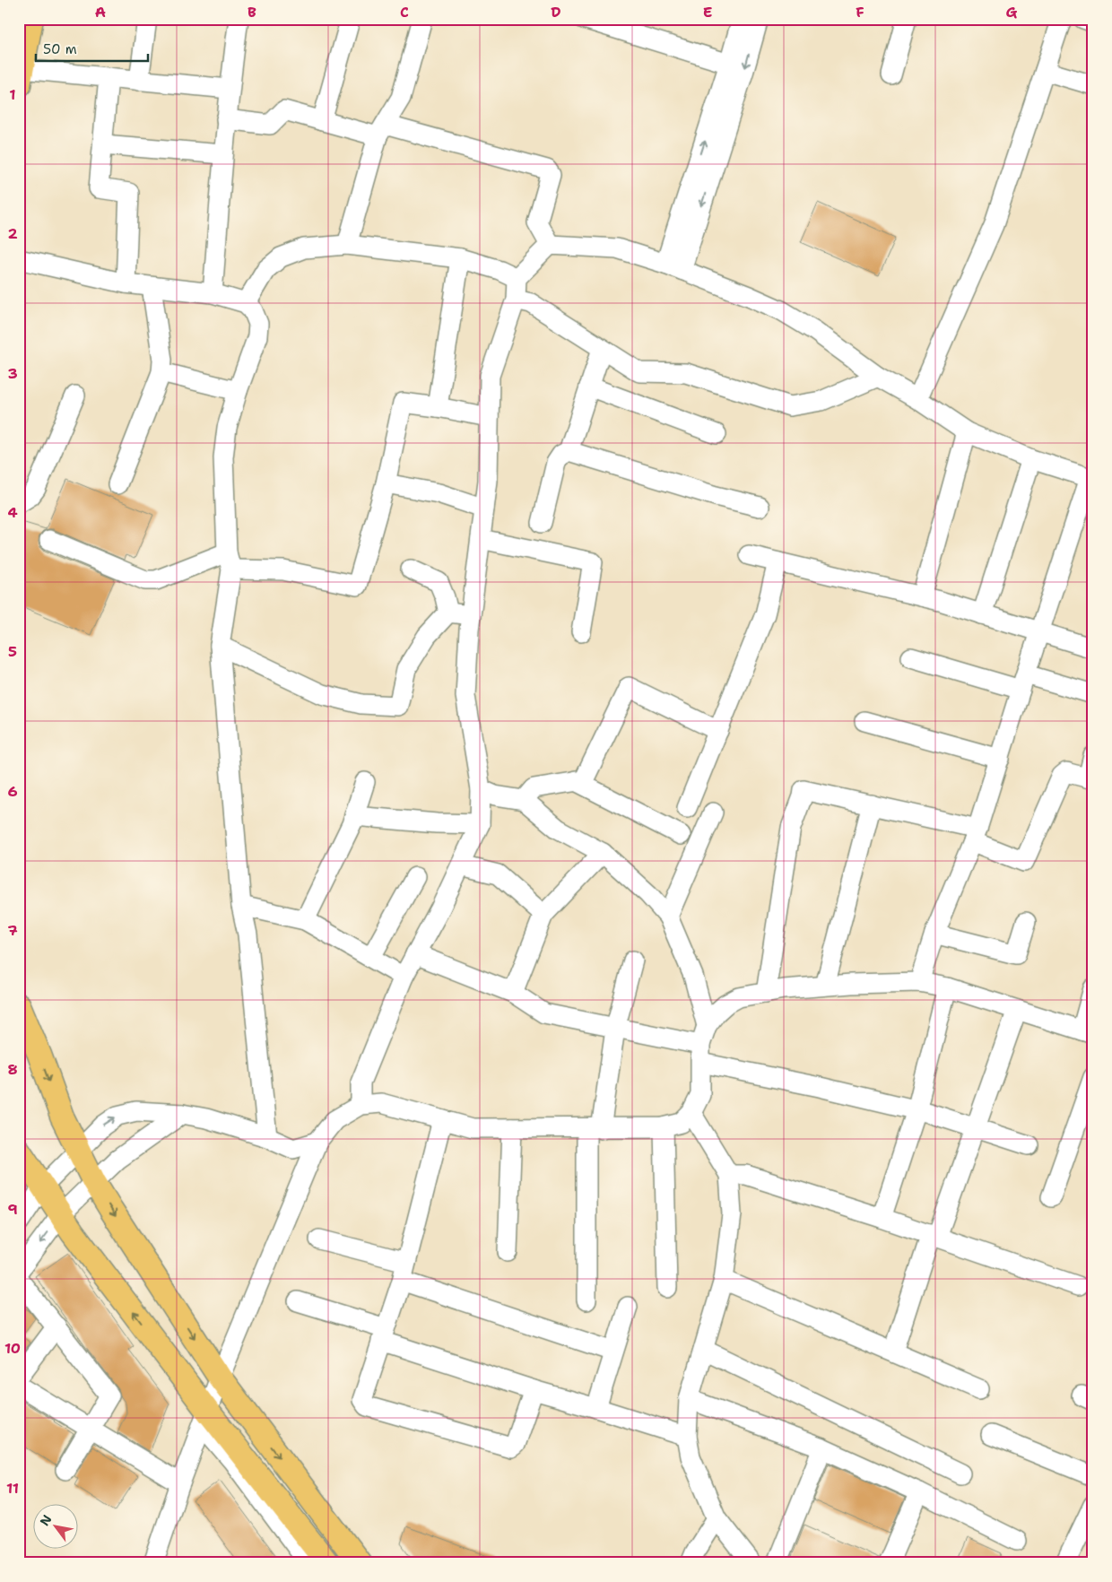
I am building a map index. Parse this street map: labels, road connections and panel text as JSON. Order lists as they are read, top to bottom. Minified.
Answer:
{"scale_bar":"50 m","north":"top left","grid":{"columns":["A","B","C","D","E","F","G"],"rows":["1","2","3","4","5","6","7","8","9","10","11"]}}
